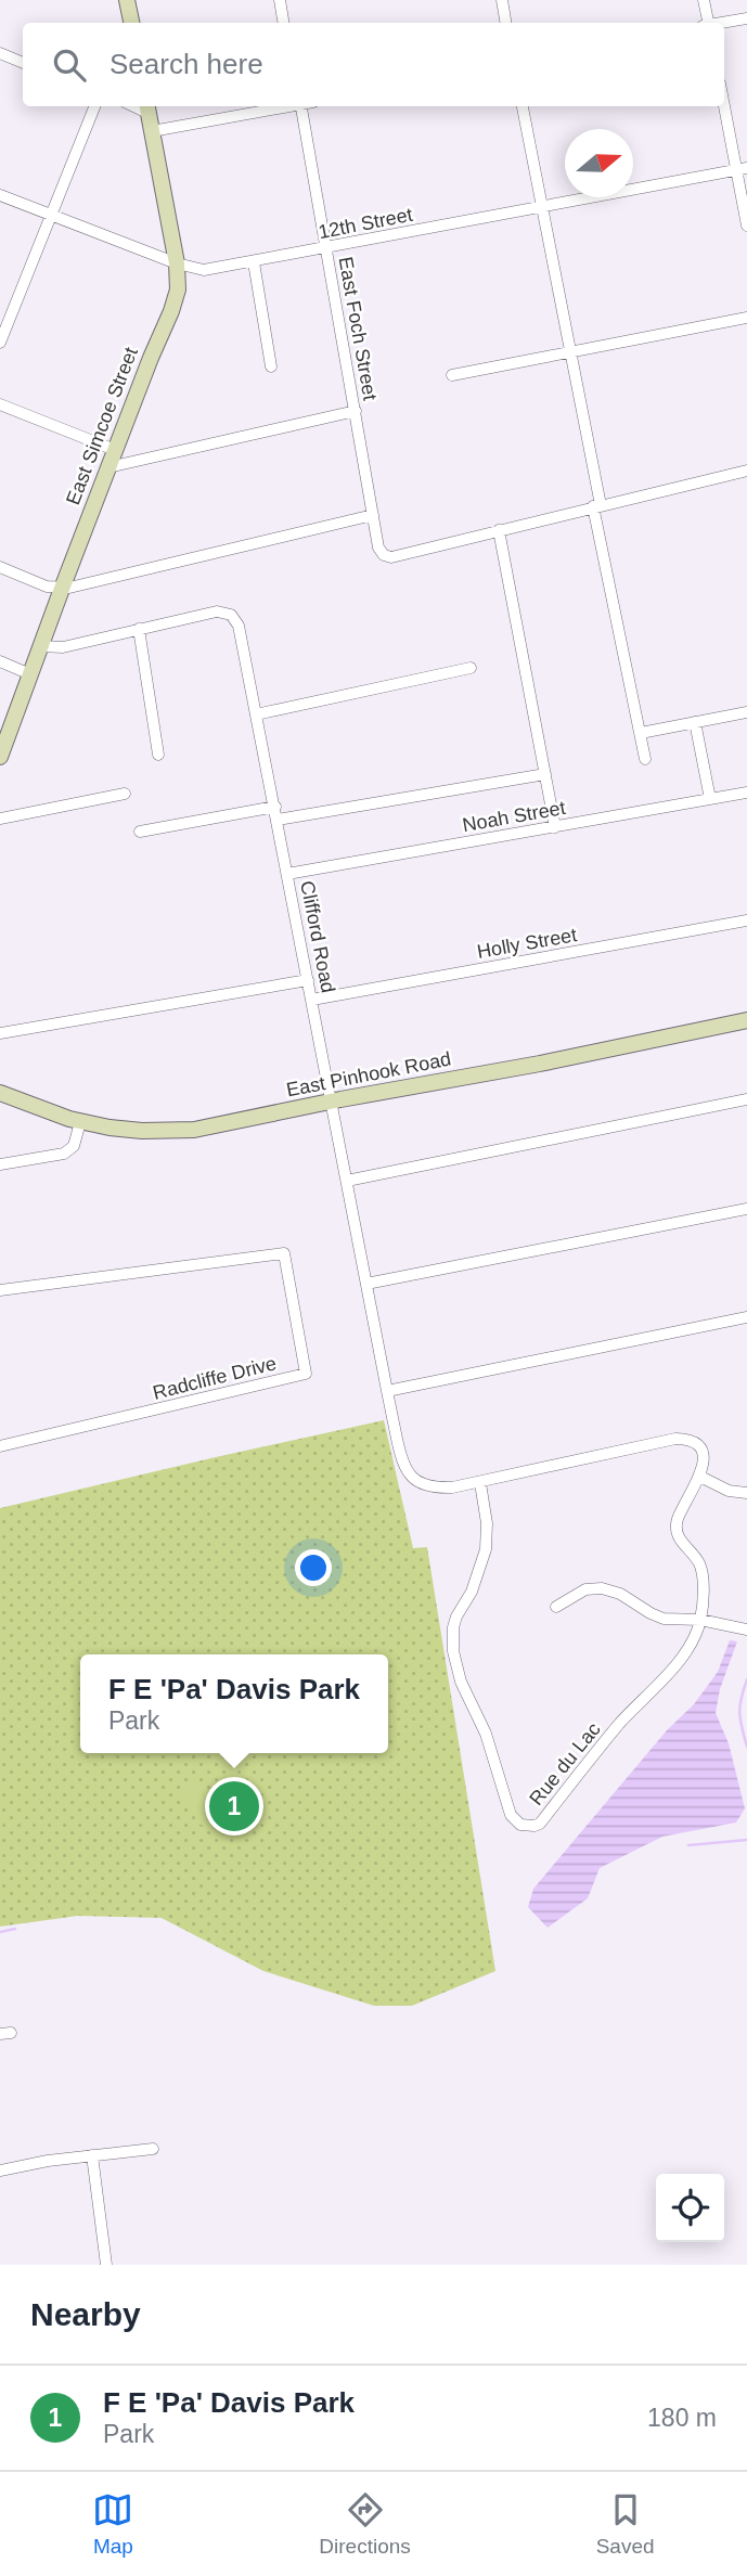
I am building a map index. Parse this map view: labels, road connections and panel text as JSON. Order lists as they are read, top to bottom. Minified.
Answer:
{"streets":{"main road":["East Simcoe Street","East Pinhook Road"],"street":["12th Street","East Foch Street","Noah Street","Clifford Road","Holly Street","Radcliffe Drive","Rue du Lac"]},"crossings":[["12th Street","East Foch Street"],["12th Street","East Simcoe Street"],["East Simcoe Street","Clifford Road"],["Noah Street","Clifford Road"],["Clifford Road","Holly Street"],["Clifford Road","East Pinhook Road"],["Clifford Road","Rue du Lac"]],"north":"right","page":{"search":"Search here","popup":["F E 'Pa' Davis Park","Park"],"pins":"1","heading":"Nearby","list":[{"mark":"1","name":"F E 'Pa' Davis Park","note":"Park","value":"180 m"}],"nav":["Map","Directions","Saved"]}}
